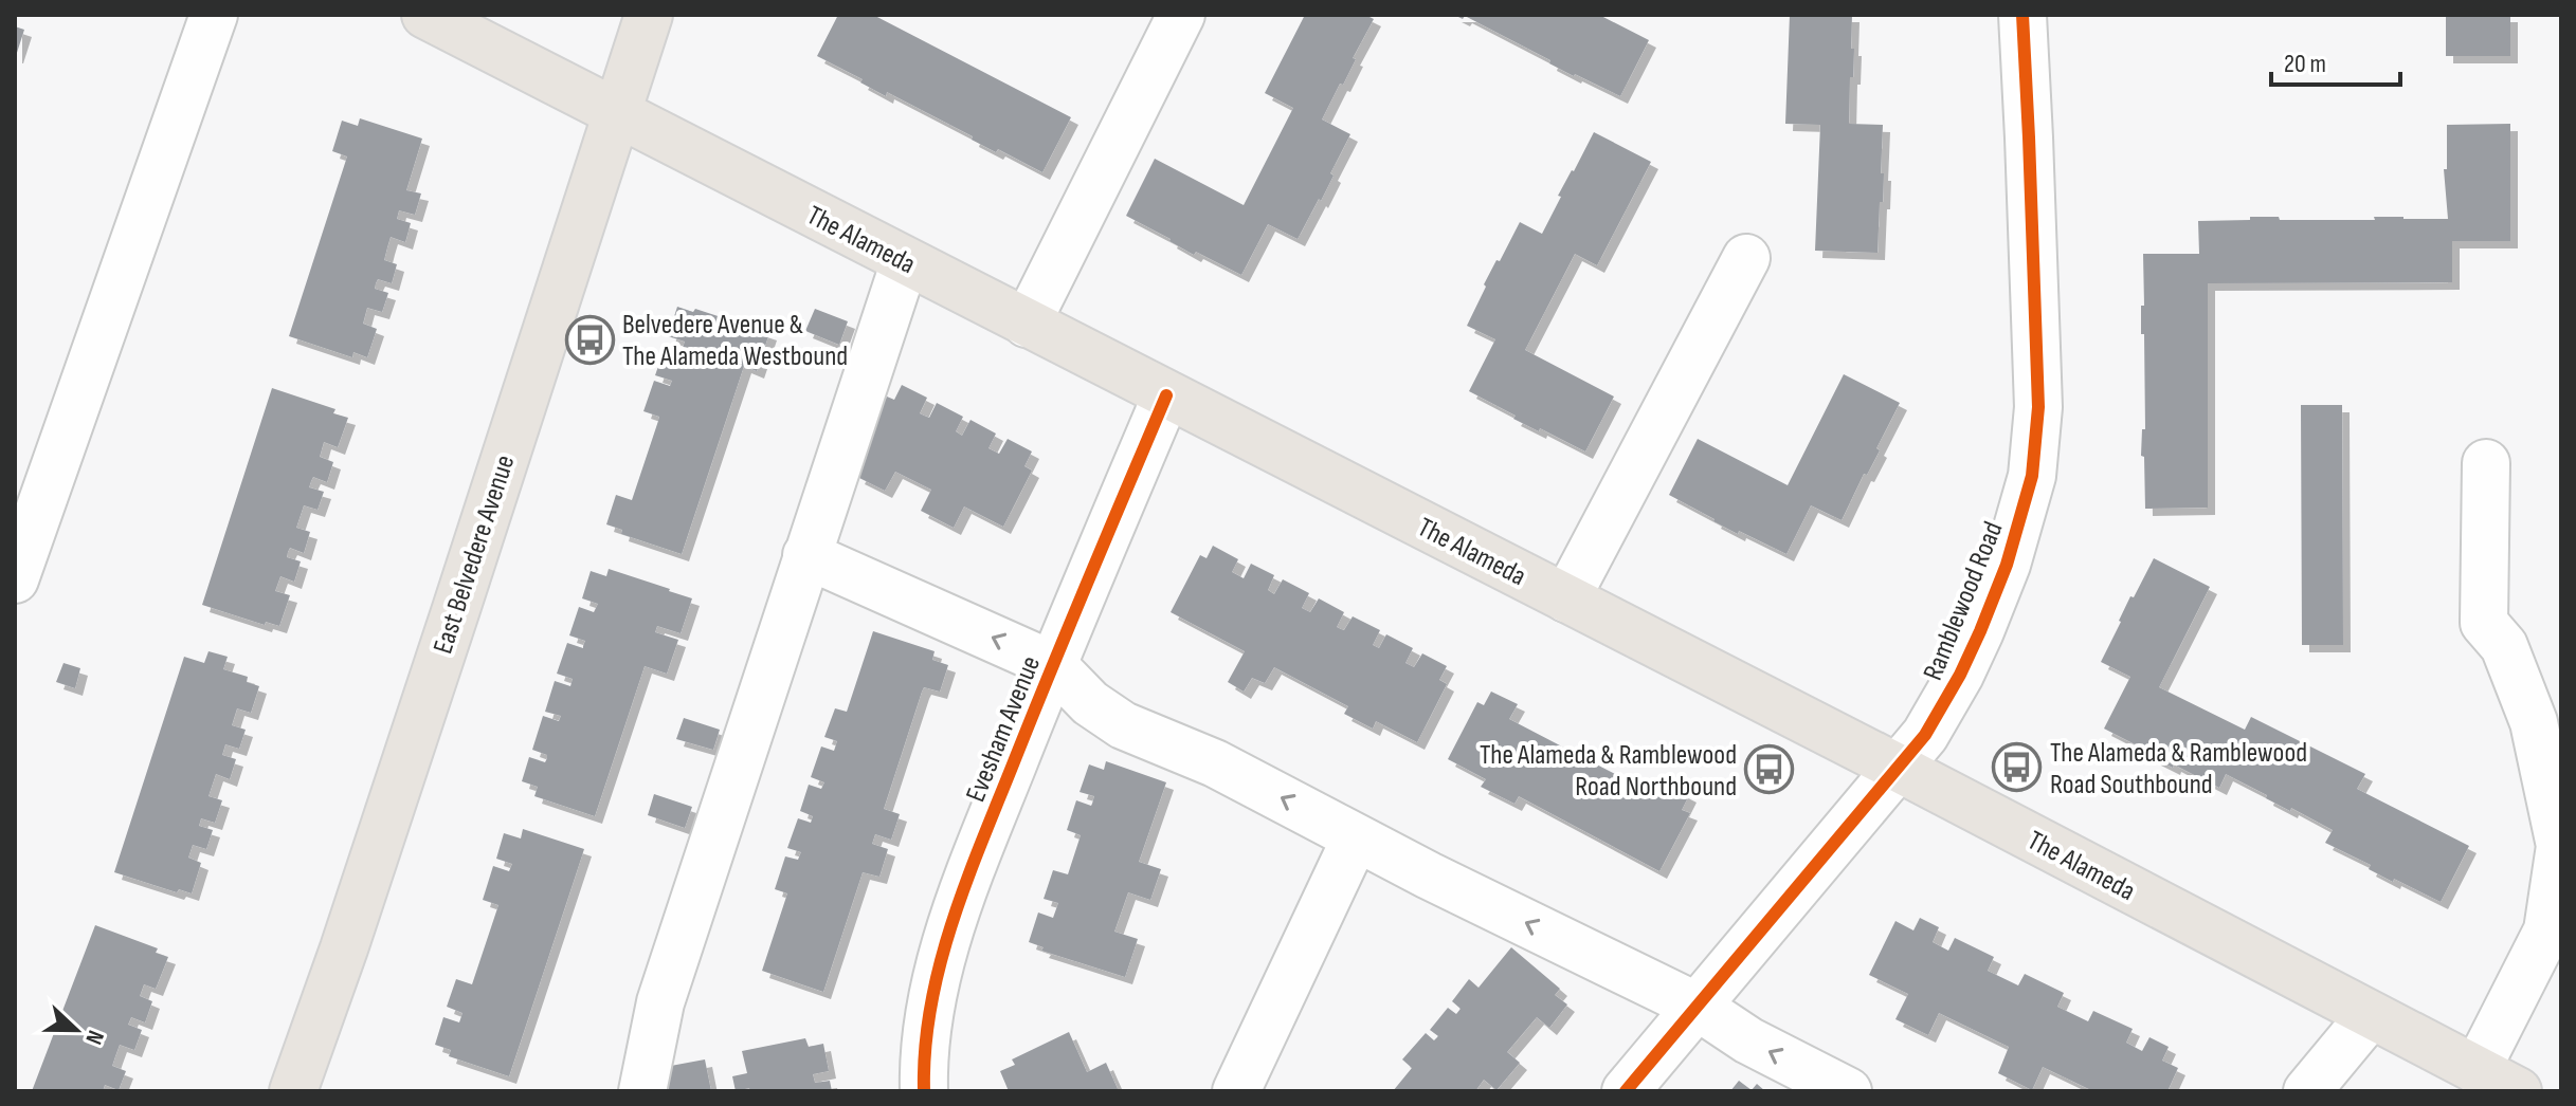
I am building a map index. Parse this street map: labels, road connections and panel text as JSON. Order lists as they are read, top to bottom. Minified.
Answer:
{"streets":{"main road":["The Alameda","East Belvedere Avenue"],"street":["Ramblewood Road","Evesham Avenue"]},"crossings":[["The Alameda","East Belvedere Avenue"],["The Alameda","Ramblewood Road"],["The Alameda","Evesham Avenue"]],"places":{"bus stop":["Belvedere Avenue & The Alameda Westbound","The Alameda & Ramblewood Road Southbound","The Alameda & Ramblewood Road Northbound"]},"scale_bar":"20 m","north":"right"}
